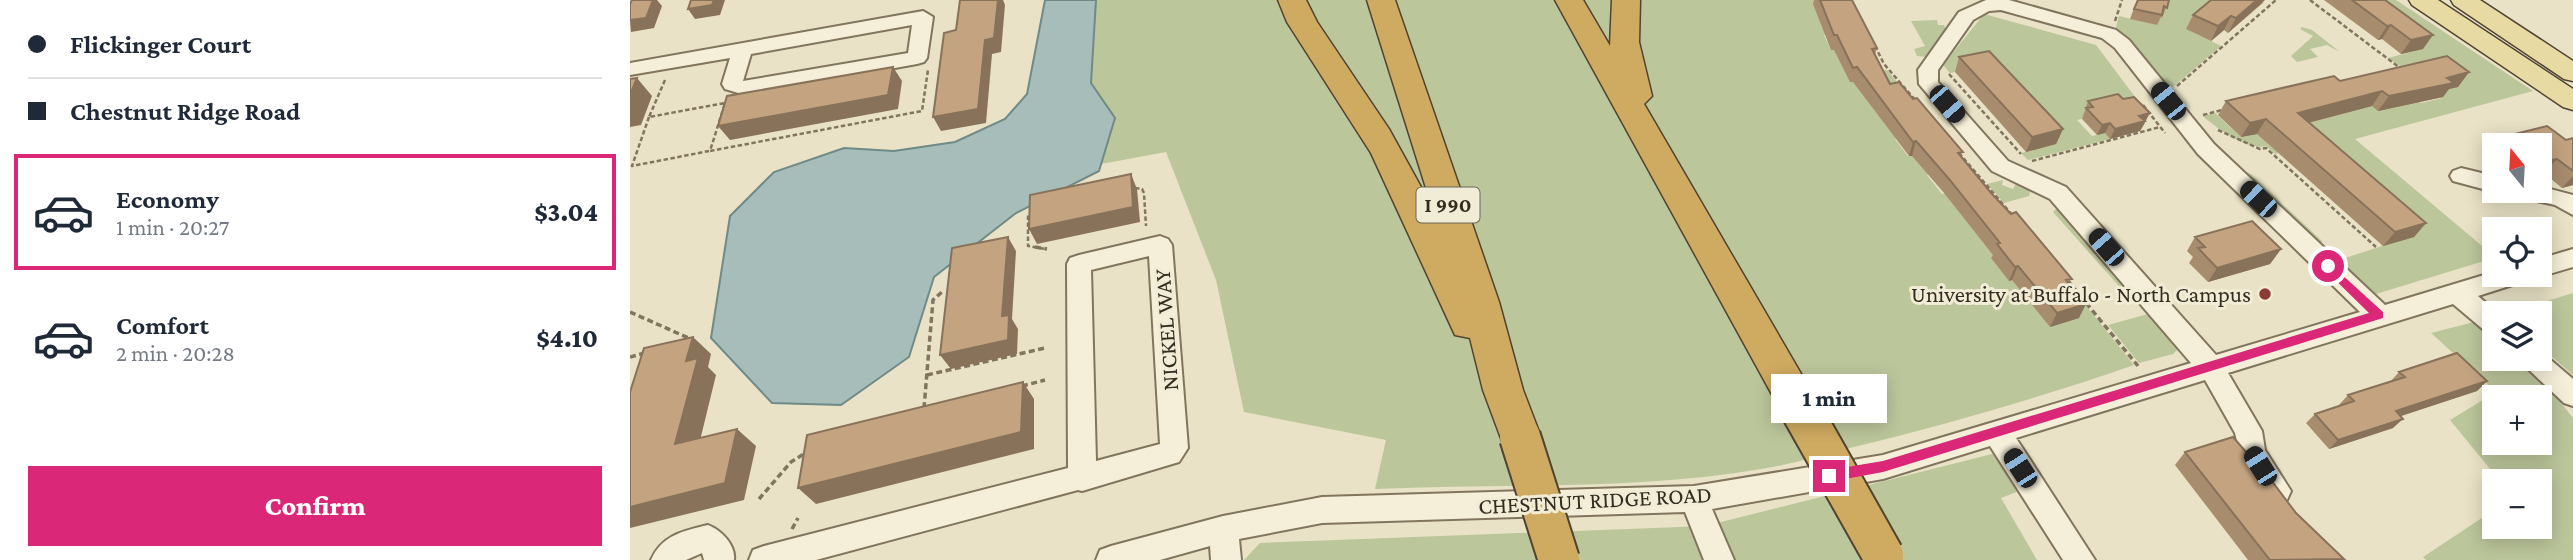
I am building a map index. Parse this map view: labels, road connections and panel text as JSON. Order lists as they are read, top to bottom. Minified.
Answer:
{"streets":{"highway":["I 990"],"street":["NICKEL WAY","CHESTNUT RIDGE ROAD"]},"places":["University at Buffalo - North Campus"],"north":"top","page":{"banner":["Flickinger Court","Chestnut Ridge Road"],"map_buttons":["+","−"],"list":[{"name":"Economy","note":"1 min · 20:27","value":"$3.04"},{"name":"Comfort","note":"2 min · 20:28","value":"$4.10"}],"bubble":"1 min","buttons":"Confirm"}}
